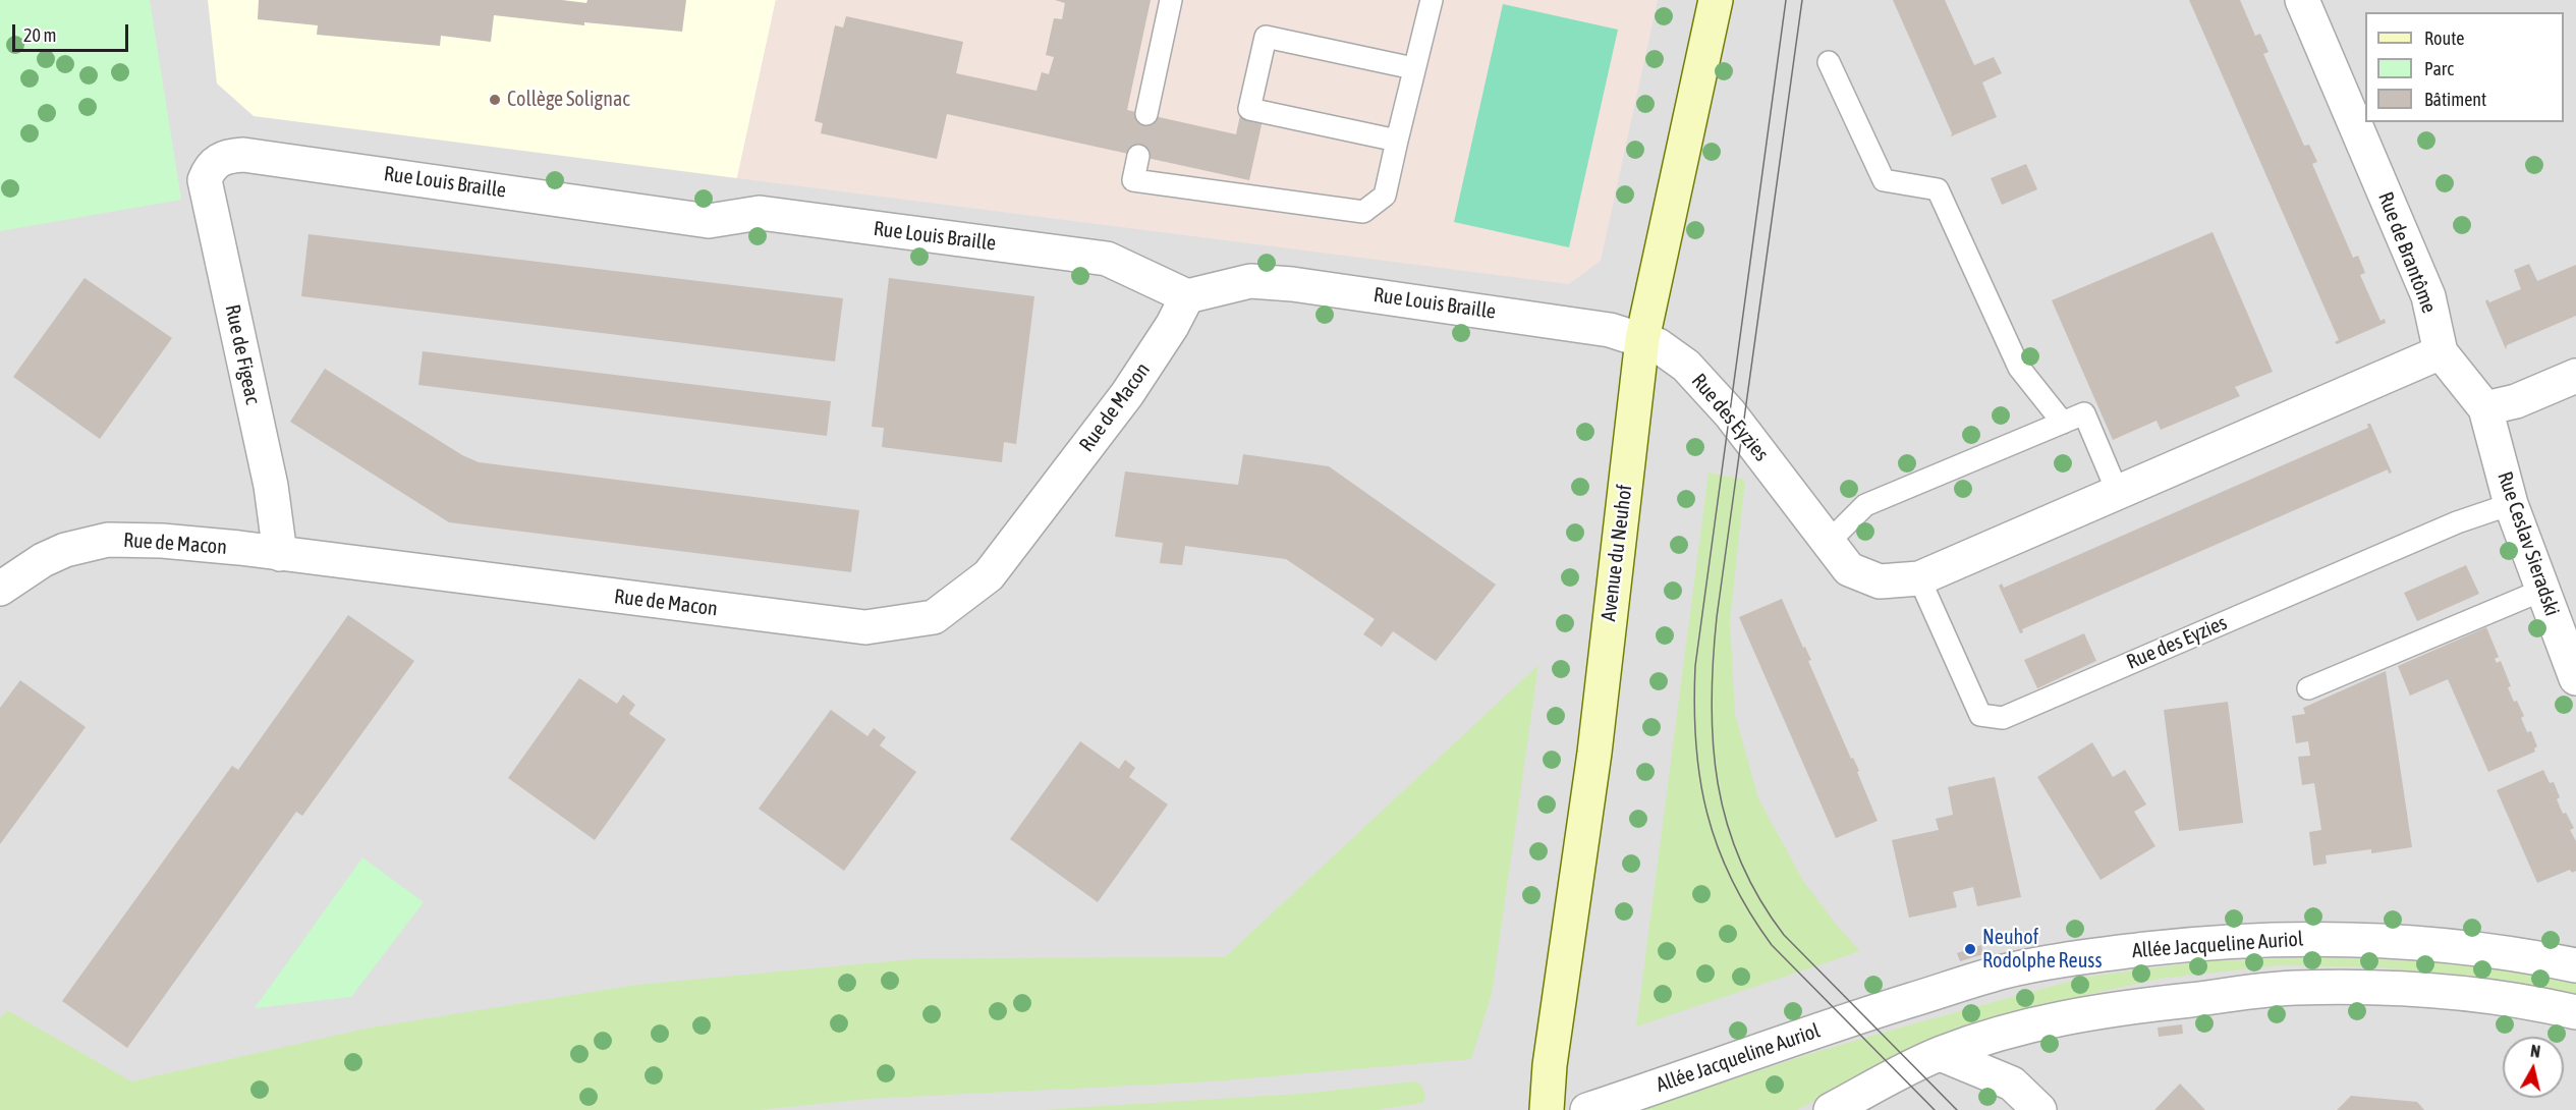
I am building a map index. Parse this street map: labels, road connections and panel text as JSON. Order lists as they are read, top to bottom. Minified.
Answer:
{"streets":{"street":["Rue Louis Braille","Rue de Brantôme","Rue de Figeac","Rue de Macon","Rue des Eyzies","Rue Ceslav Sieradski","Avenue du Neuhof","Allée Jacqueline Auriol"]},"crossings":[["Rue Louis Braille","Rue de Figeac"],["Rue Louis Braille","Rue de Macon"],["Rue Louis Braille","Rue des Eyzies"],["Rue Louis Braille","Avenue du Neuhof"],["Rue de Brantôme","Rue des Eyzies"],["Rue de Brantôme","Rue Ceslav Sieradski"],["Rue de Figeac","Rue de Macon"],["Rue des Eyzies","Rue Ceslav Sieradski"],["Rue des Eyzies","Avenue du Neuhof"]],"places":["Collège Solignac","Neuhof Rodolphe Reuss"],"legend":["Route","Parc","Bâtiment"],"scale_bar":"20 m","north":"top"}
